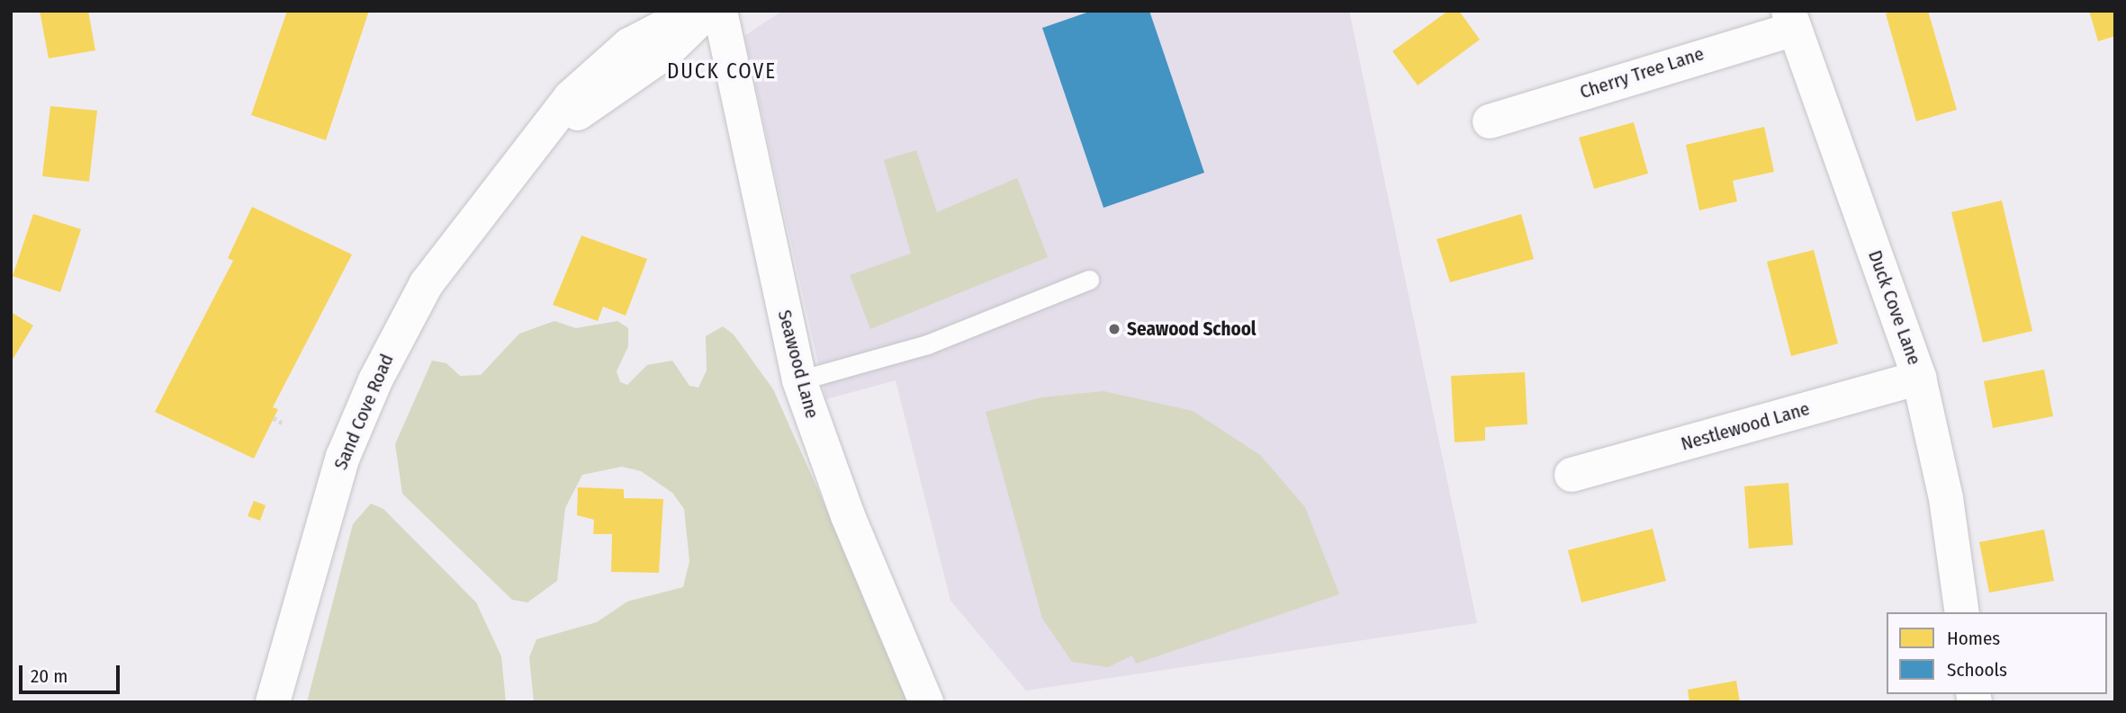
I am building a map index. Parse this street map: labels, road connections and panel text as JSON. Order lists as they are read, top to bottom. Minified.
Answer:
{"streets":{"street":["Cherry Tree Lane","Duck Cove Lane","Seawood Lane","Sand Cove Road","Nestlewood Lane"]},"crossings":[["Cherry Tree Lane","Duck Cove Lane"],["Duck Cove Lane","Nestlewood Lane"]],"districts":["DUCK COVE"],"places":["Seawood School"],"legend":["Homes","Schools"],"scale_bar":"20 m"}
